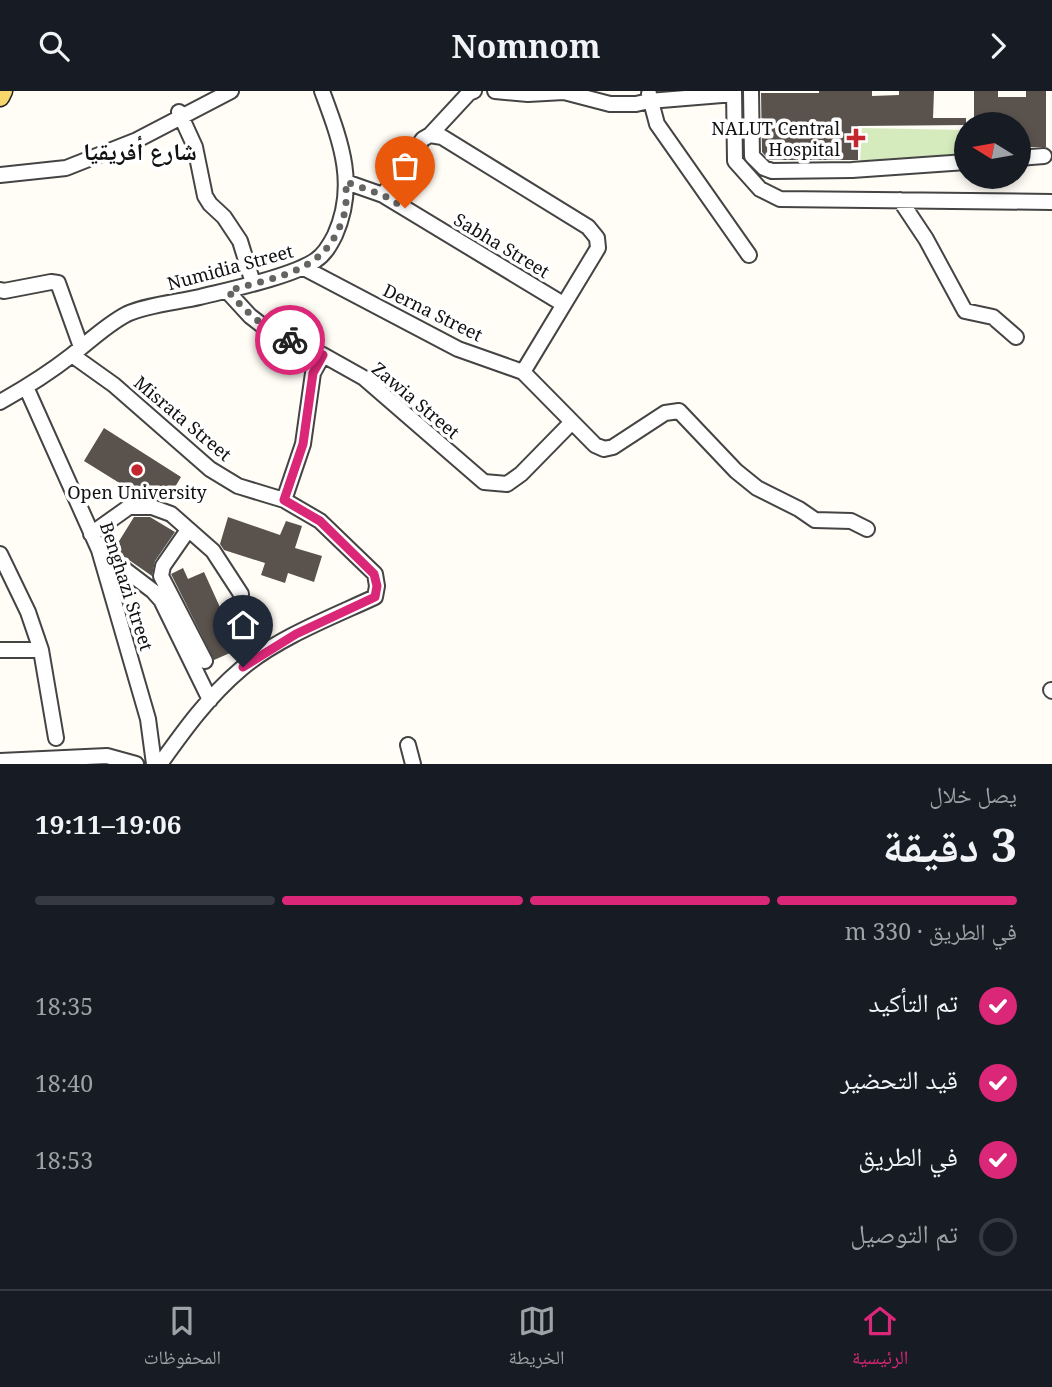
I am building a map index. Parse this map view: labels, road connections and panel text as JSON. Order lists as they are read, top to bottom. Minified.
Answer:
{"streets":{"street":["Sabha Street","Numidia Street","Derna Street","Zawia Street","Misrata Street","Benghazi Street"]},"crossings":[["Sabha Street","Numidia Street"],["Numidia Street","Derna Street"],["Numidia Street","Zawia Street"],["Numidia Street","Misrata Street"],["Numidia Street","Benghazi Street"],["Derna Street","Zawia Street"]],"districts":["شارع أفريقيا"],"places":{"health":["NALUT Central Hospital"],"other":["Open University"]},"north":"left","page":{"header":"Nomnom","heading":["3 دقيقة","يصل خلال","19:06–19:11"],"bar":"في الطريق · 330 m","list":[["تم التأكيد","18:35"],["قيد التحضير","18:40"],["في الطريق","18:53"],"تم التوصيل"],"tabs":["الرئيسية","الخريطة","المحفوظات"]}}
